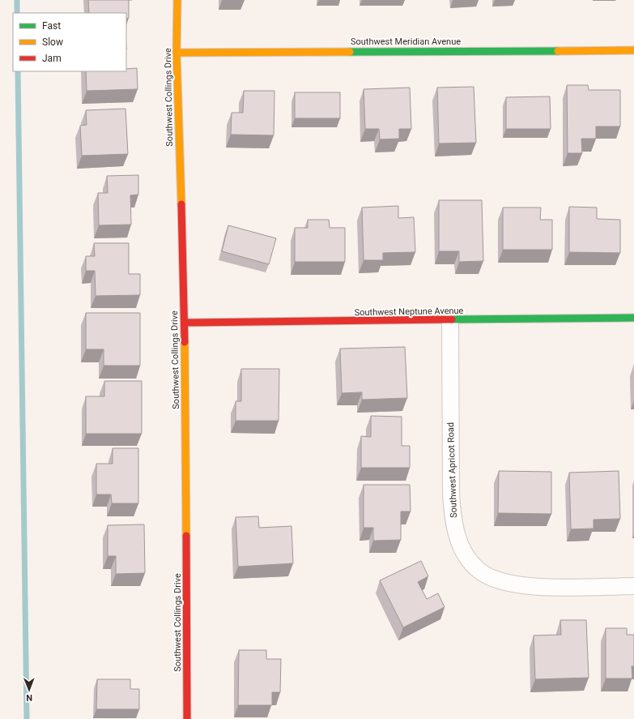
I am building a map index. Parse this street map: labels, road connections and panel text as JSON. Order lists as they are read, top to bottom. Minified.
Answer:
{"streets":{"street":["Southwest Meridian Avenue","Southwest Collings Drive","Southwest Neptune Avenue","Southwest Apricot Road"]},"crossings":[["Southwest Meridian Avenue","Southwest Collings Drive"],["Southwest Collings Drive","Southwest Neptune Avenue"],["Southwest Neptune Avenue","Southwest Apricot Road"]],"legend":["Fast","Slow","Jam"],"north":"bottom"}
